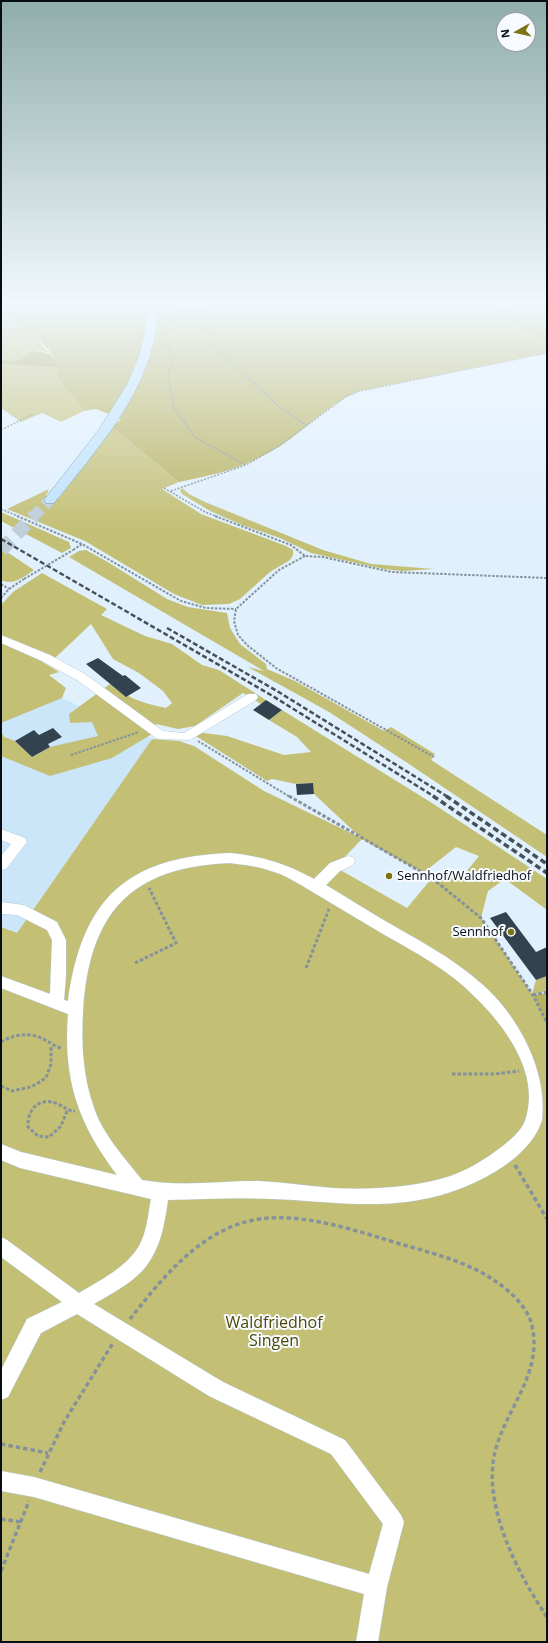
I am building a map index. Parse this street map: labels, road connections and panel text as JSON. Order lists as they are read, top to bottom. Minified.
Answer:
{"parks":["Waldfriedhof Singen"],"places":["Sennhof/Waldfriedhof","Sennhof"],"north":"left"}
